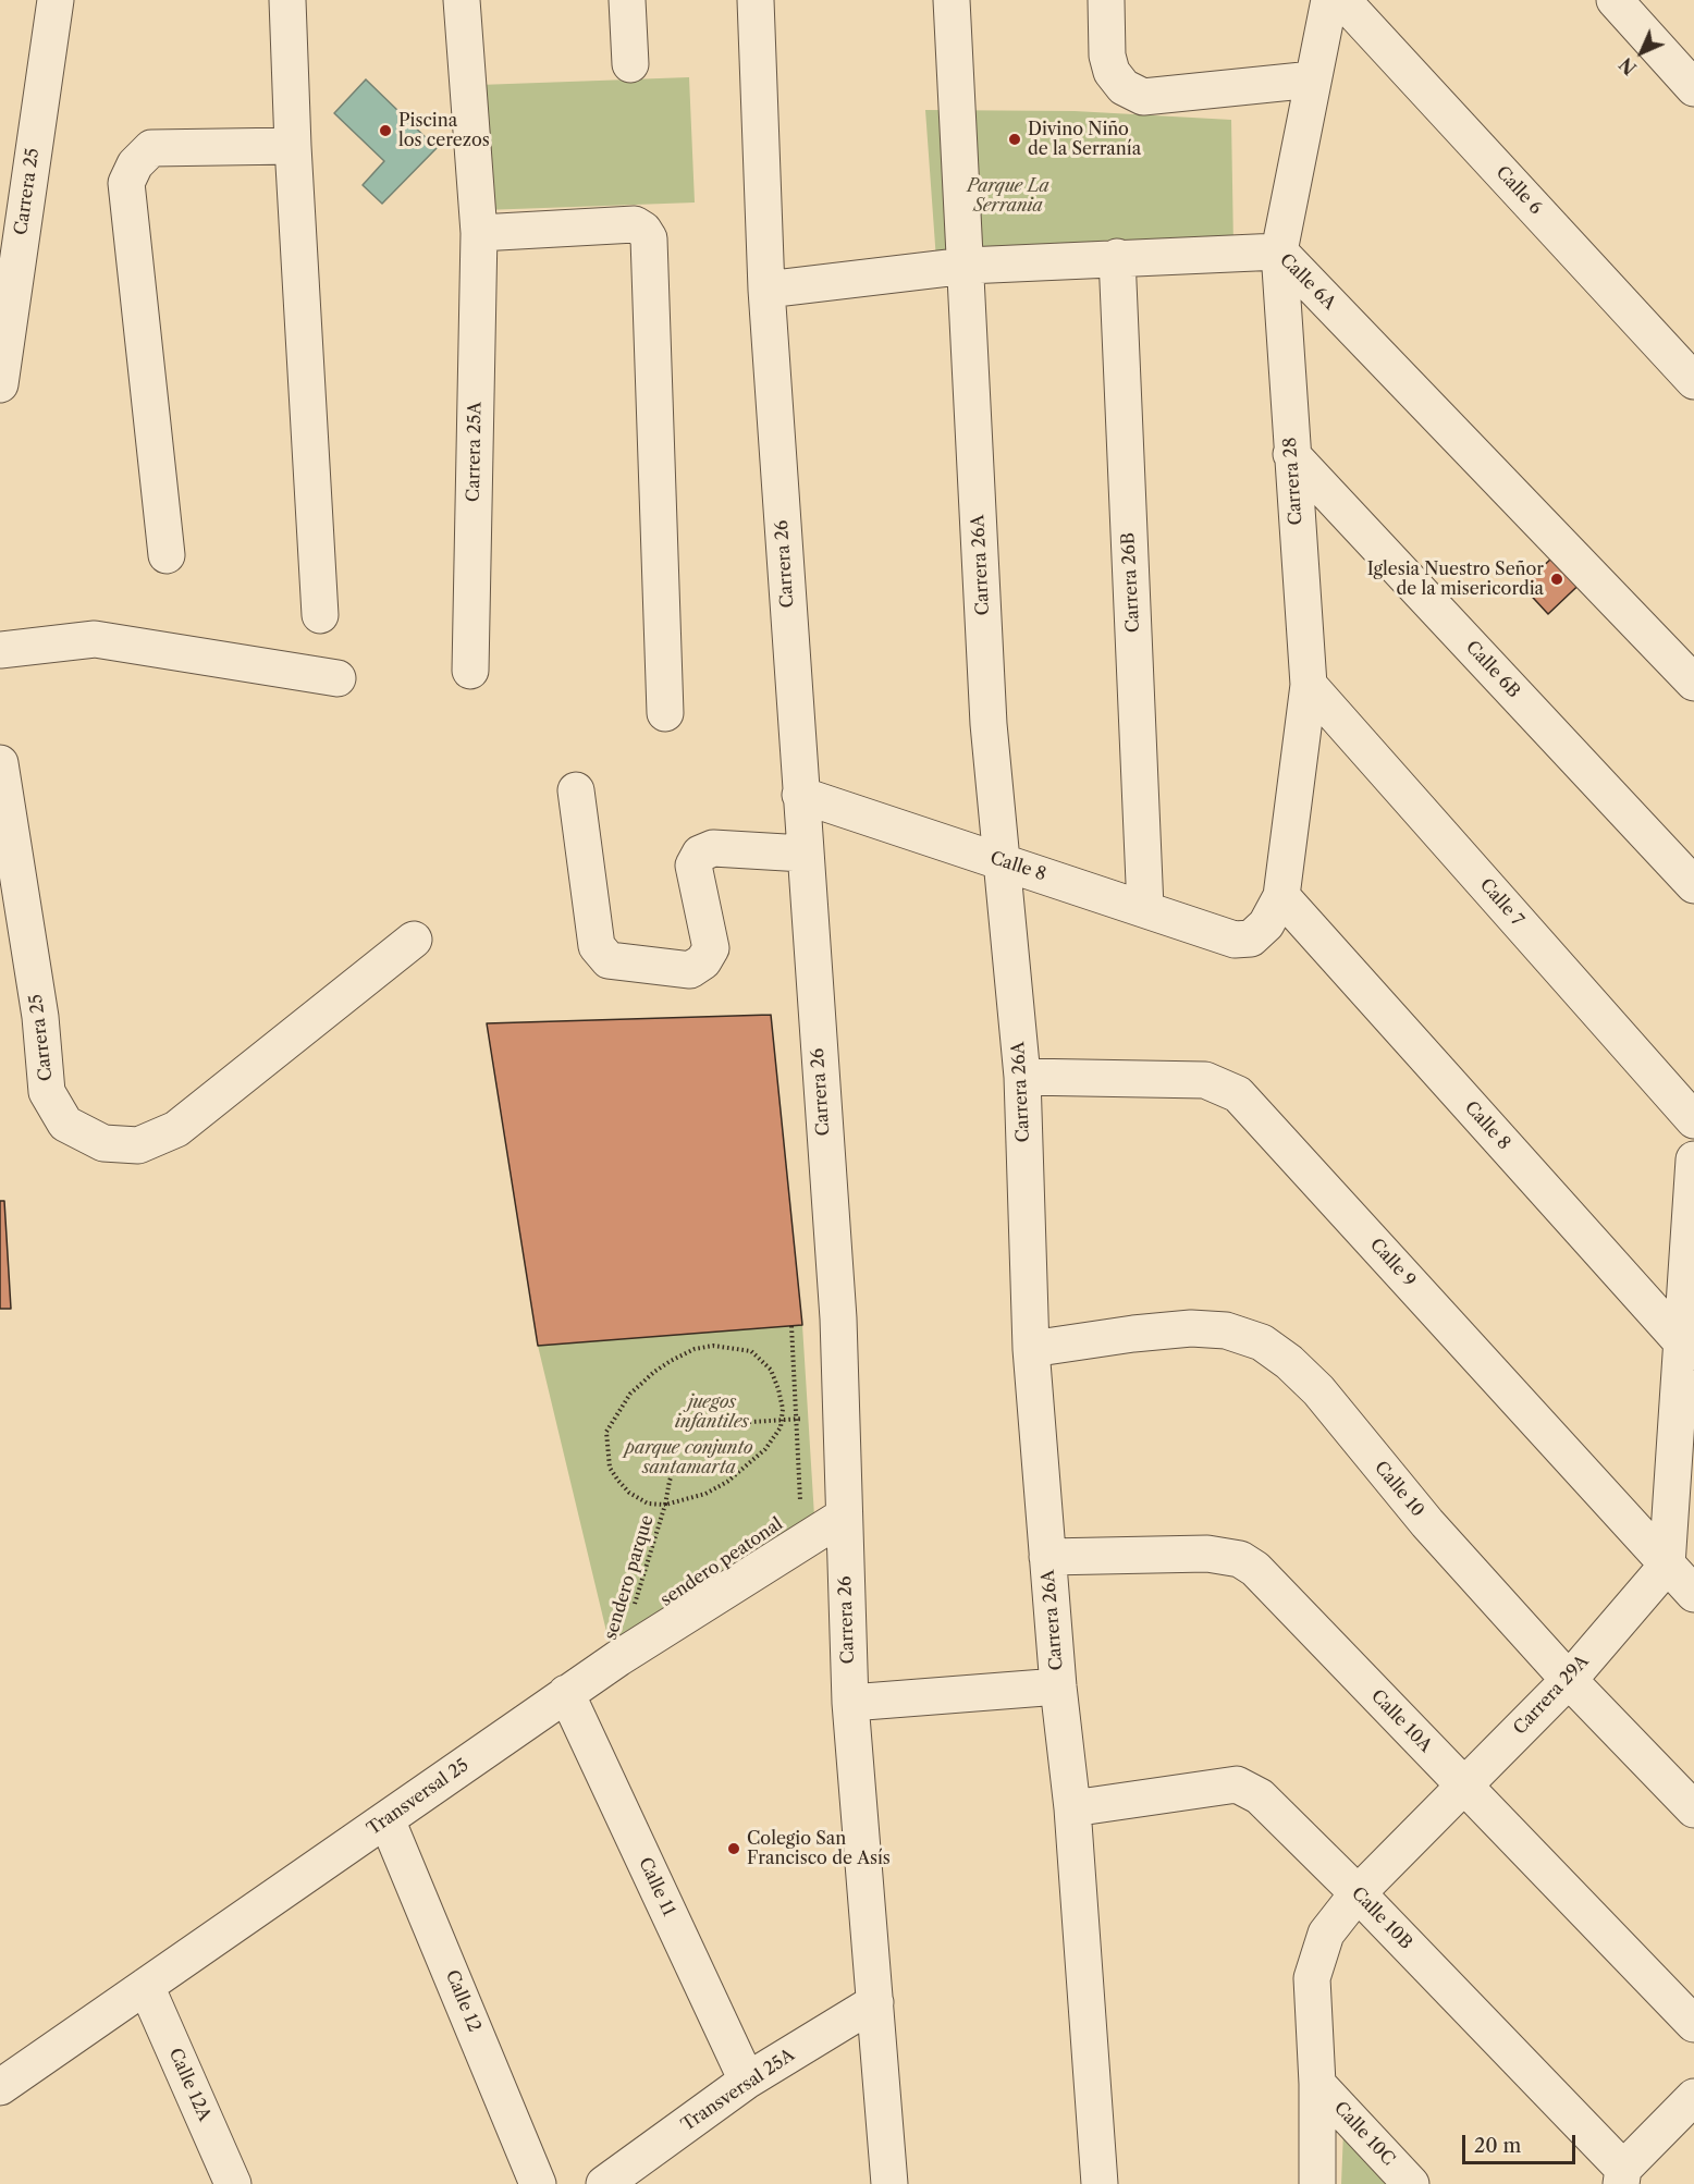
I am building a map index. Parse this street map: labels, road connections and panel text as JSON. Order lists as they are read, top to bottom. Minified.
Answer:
{"streets":{"street":["Calle 6","Carrera 25","Calle 6A","Carrera 25A","Carrera 28","Carrera 26","Carrera 26A","Carrera 26B","Calle 6B","Calle 8","Calle 7","Calle 9","Calle 10","Carrera 29A","Calle 10A","Transversal 25","Calle 11","Calle 10B","Calle 12","Calle 12A","Transversal 25A","Calle 10C"],"path":["sendero peatonal","sendero parque"]},"crossings":[["Calle 6A","Carrera 28"],["Calle 6A","Carrera 26"],["Calle 6A","Carrera 26A"],["Calle 6A","Carrera 26B"],["Carrera 28","Calle 6B"],["Carrera 28","Calle 8"],["Carrera 28","Calle 7"],["Carrera 26","Calle 8"],["Carrera 26","Transversal 25"],["Carrera 26","Transversal 25A"],["Carrera 26A","Calle 8"],["Carrera 26A","Calle 9"],["Carrera 26A","Calle 10"],["Carrera 26A","Calle 10A"],["Carrera 26A","Calle 10B"],["Carrera 26B","Calle 8"],["Calle 9","Carrera 29A"],["Calle 10","Carrera 29A"],["sendero parque","Transversal 25"],["Carrera 29A","Calle 10A"],["Carrera 29A","Calle 10B"],["Carrera 29A","Calle 10C"],["Transversal 25","Calle 11"],["Transversal 25","Calle 12"],["Transversal 25","Calle 12A"],["Calle 11","Transversal 25A"]],"parks":["Parque La Serrania","juegos infantiles","parque conjunto santamarta"],"places":["Piscina los cerezos","Divino Niño de la Serranía","Iglesia Nuestro Señor de la misericordia","Colegio San Francisco de Asís"],"scale_bar":"20 m","north":"bottom left"}
